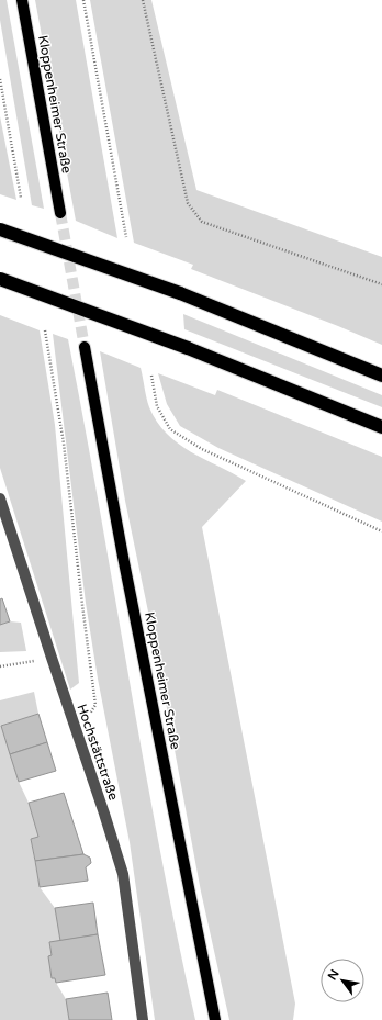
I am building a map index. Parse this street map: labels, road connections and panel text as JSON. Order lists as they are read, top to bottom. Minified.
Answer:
{"streets":{"main road":["Kloppenheimer Straße"],"street":["Hochstättstraße"]},"north":"top left"}
